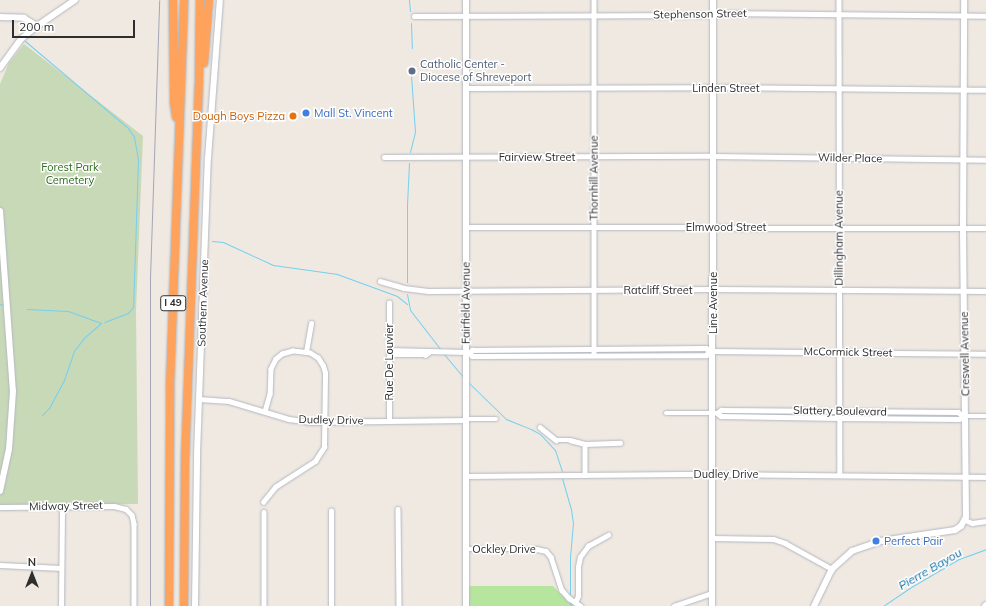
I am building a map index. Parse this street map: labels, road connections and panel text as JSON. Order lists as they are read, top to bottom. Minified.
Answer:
{"streets":{"highway":["I 49"],"street":["Stephenson Street","Linden Street","Fairview Street","Wilder Place","Thornhill Avenue","Elmwood Street","Dillingham Avenue","Ratcliff Street","Southern Avenue","Fairfield Avenue","Line Avenue","McCormick Street","Creswell Avenue","Rue De Louvier","Slattery Boulevard","Dudley Drive","Midway Street","Ockley Drive"]},"crossings":[["Stephenson Street","Thornhill Avenue"],["Stephenson Street","Dillingham Avenue"],["Stephenson Street","Fairfield Avenue"],["Stephenson Street","Line Avenue"],["Stephenson Street","Creswell Avenue"],["Linden Street","Thornhill Avenue"],["Linden Street","Dillingham Avenue"],["Linden Street","Fairfield Avenue"],["Linden Street","Line Avenue"],["Linden Street","Creswell Avenue"],["Fairview Street","Wilder Place"],["Fairview Street","Thornhill Avenue"],["Fairview Street","Fairfield Avenue"],["Fairview Street","Line Avenue"],["Wilder Place","Dillingham Avenue"],["Wilder Place","Line Avenue"],["Wilder Place","Creswell Avenue"],["Thornhill Avenue","Elmwood Street"],["Thornhill Avenue","Ratcliff Street"],["Thornhill Avenue","McCormick Street"],["Elmwood Street","Dillingham Avenue"],["Elmwood Street","Fairfield Avenue"],["Elmwood Street","Line Avenue"],["Elmwood Street","Creswell Avenue"],["Dillingham Avenue","Ratcliff Street"],["Dillingham Avenue","McCormick Street"],["Dillingham Avenue","Slattery Boulevard"],["Dillingham Avenue","Dudley Drive"],["Ratcliff Street","Fairfield Avenue"],["Ratcliff Street","Line Avenue"],["Ratcliff Street","Creswell Avenue"],["Southern Avenue","Dudley Drive"],["Fairfield Avenue","McCormick Street"],["Fairfield Avenue","Dudley Drive"],["Fairfield Avenue","Ockley Drive"],["Line Avenue","McCormick Street"],["Line Avenue","Slattery Boulevard"],["Line Avenue","Dudley Drive"],["McCormick Street","Creswell Avenue"],["Creswell Avenue","Slattery Boulevard"],["Creswell Avenue","Dudley Drive"],["Rue De Louvier","Dudley Drive"]],"water":["Pierre Bayou"],"parks":["Forest Park Cemetery"],"places":["Catholic Center - Diocese of Shreveport","Mall St. Vincent","Dough Boys Pizza","Perfect Pair"],"scale_bar":"200 m","north":"top"}
